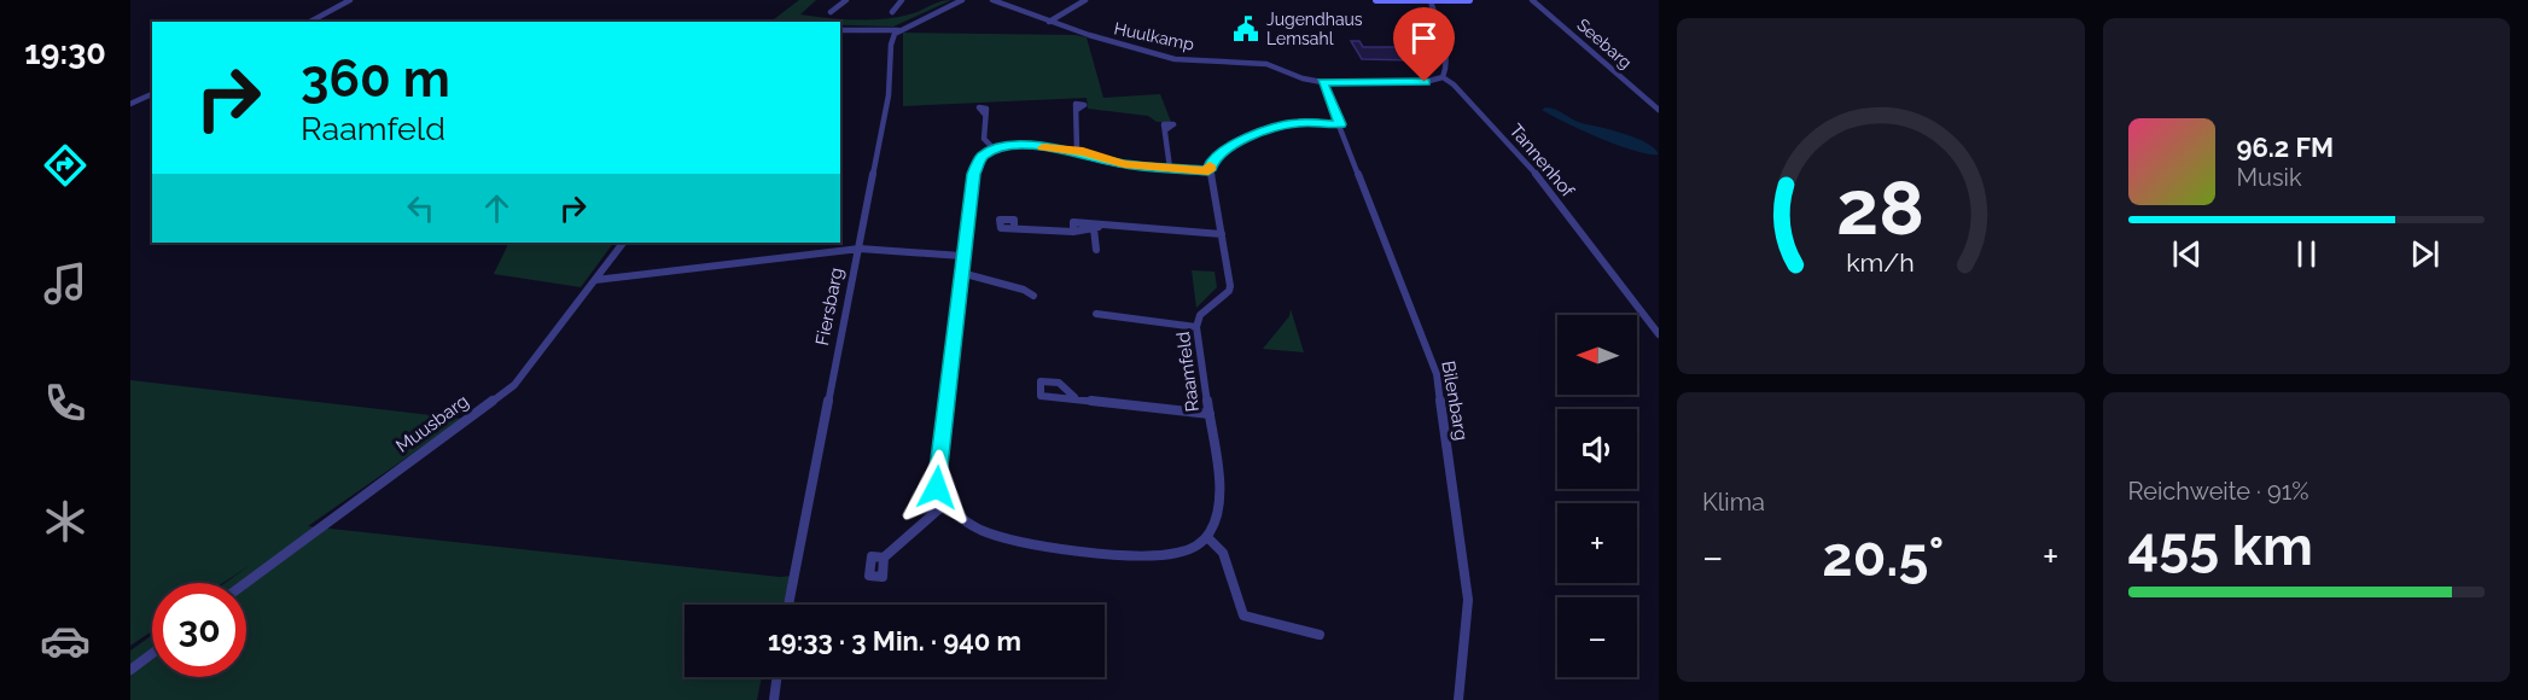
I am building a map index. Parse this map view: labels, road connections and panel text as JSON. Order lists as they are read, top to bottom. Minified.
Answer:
{"streets":{"street":["Huulkamp","Seebarg","Tannenhof","Fiersbarg","Raamfeld","Bilenbarg","Muusbarg"]},"crossings":[["Huulkamp","Tannenhof"],["Huulkamp","Bilenbarg"]],"places":{"public building":["Jugendhaus Lemsahl"]},"north":"left","page":{"tabs":"19:30","turn":["360 m","Raamfeld"],"song":["96.2 FM","Musik"],"map_buttons":["+","−"],"tile":["Klima",["Reichweite · 91%","455 km"]],"heat":["−","20.5°","+"],"limit":"30","trip":"19:33 · 3 Min. · 940 m","gauge":["28","km/h"]}}
